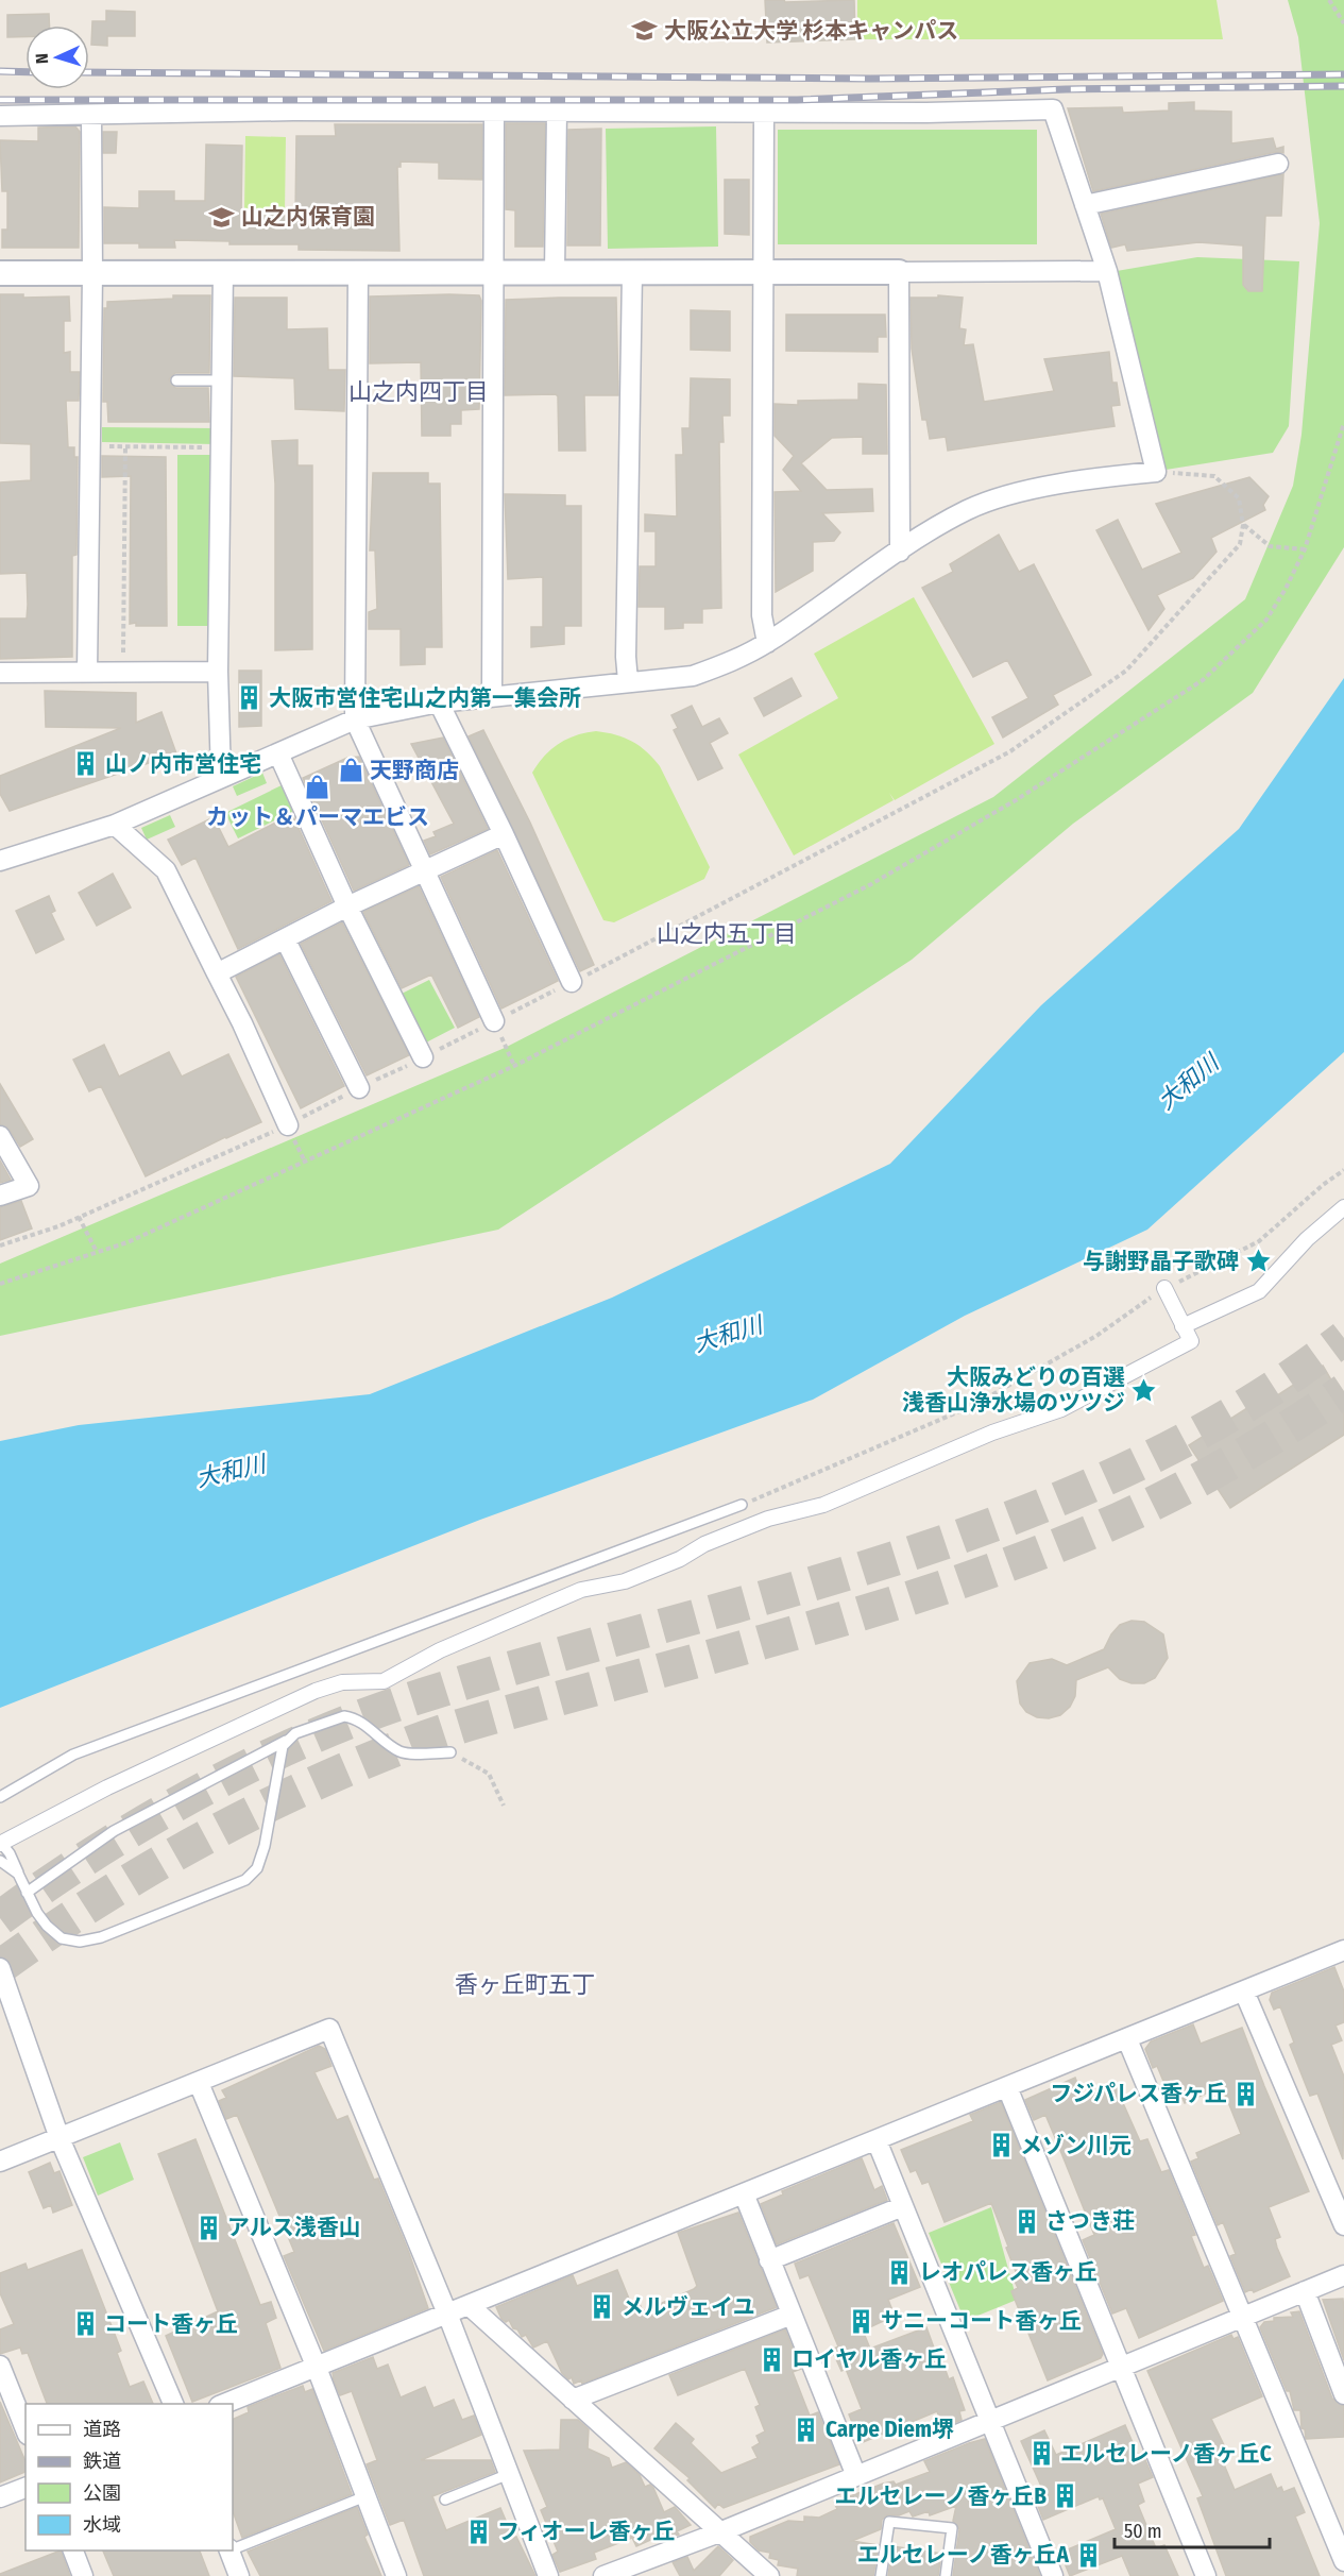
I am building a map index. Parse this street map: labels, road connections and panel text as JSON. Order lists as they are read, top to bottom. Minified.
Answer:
{"districts":["山之内四丁目","山之内五丁目","香ヶ丘町五丁"],"water":["大和川"],"places":{"school or university":["大阪公立大学 杉本キャンパス","山之内保育園"],"building":["大阪市営住宅山之内第一集会所","山ノ内市営住宅","フジパレス香ヶ丘","メゾン川元","さつき荘","アルス浅香山","レオパレス香ヶ丘","メルヴェイユ","サニーコート香ヶ丘","コート香ヶ丘","ロイヤル香ヶ丘","Carpe Diem堺","エルセレーノ香ヶ丘C","エルセレーノ香ヶ丘B","フィオーレ香ヶ丘","エルセレーノ香ヶ丘A"],"shop":["天野商店","カット＆パーマエビス"],"place":["与謝野晶子歌碑","大阪みどりの百選 浅香山浄水場のツツジ"]},"legend":["道路","鉄道","公園","水域"],"scale_bar":"50 m","north":"left"}
